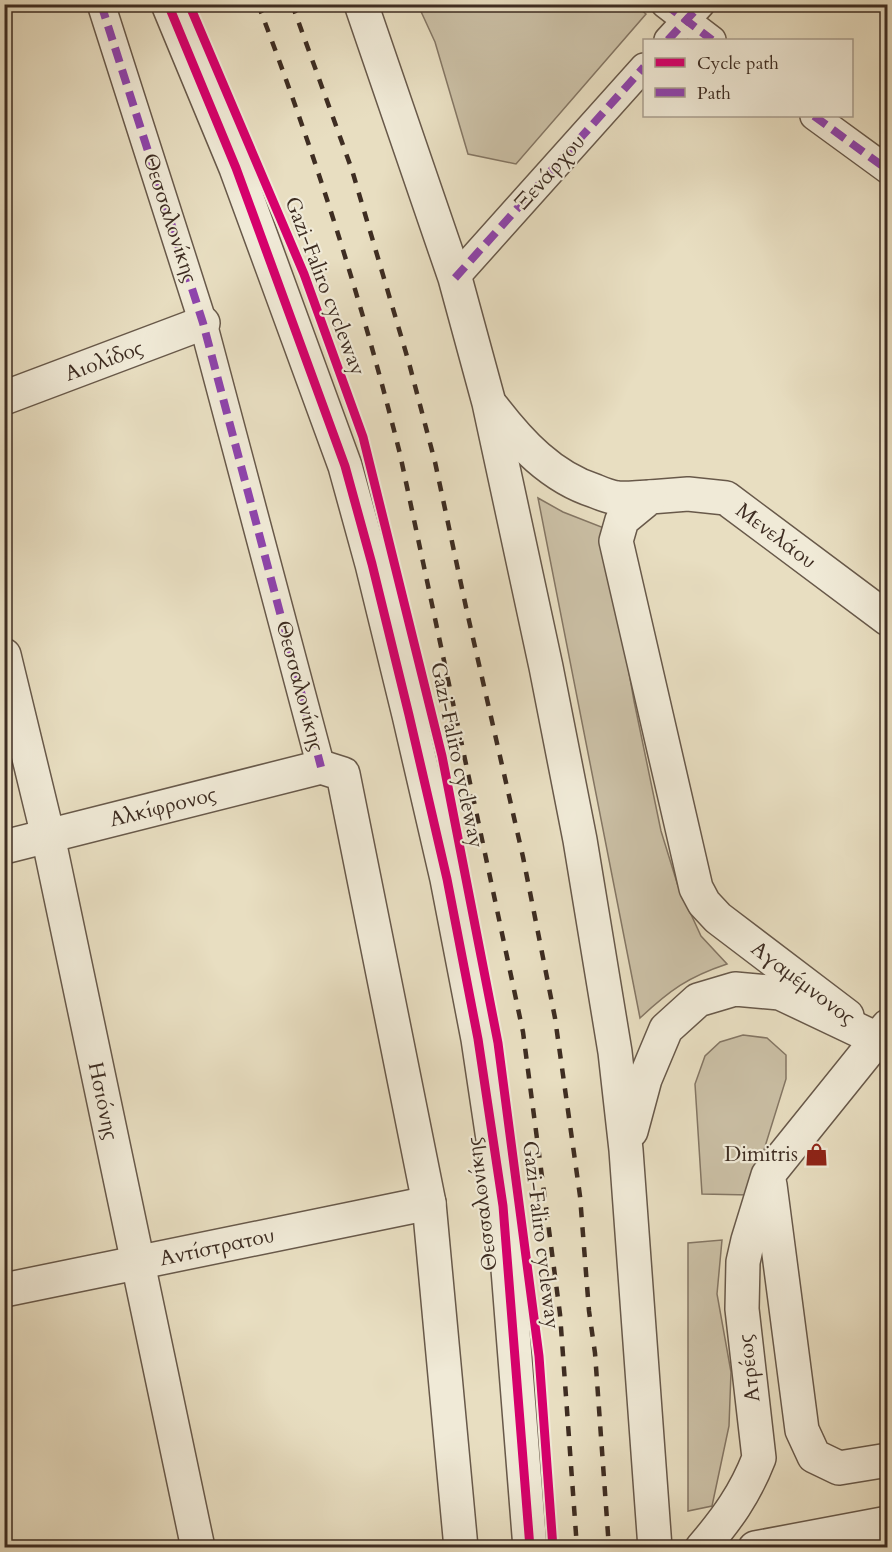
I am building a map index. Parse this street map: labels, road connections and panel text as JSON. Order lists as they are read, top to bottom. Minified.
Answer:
{"streets":{"street":["Ξενάρχου","Θεσσαλονίκης","Αιολίδος","Μενελάου","Αλκίφρονος","Αγαμέμνονος","Ησιόνης","Αντίστρατου","Ατρέως"],"cycle path":["Gazi-Faliro cycleway"]},"crossings":[["Θεσσαλονίκης","Αιολίδος"],["Θεσσαλονίκης","Αλκίφρονος"],["Θεσσαλονίκης","Αντίστρατου"],["Μενελάου","Αγαμέμνονος"],["Αλκίφρονος","Ησιόνης"],["Αγαμέμνονος","Ατρέως"],["Ησιόνης","Αντίστρατου"]],"places":{"shop":["Dimitris"]},"legend":["Cycle path","Path"]}
